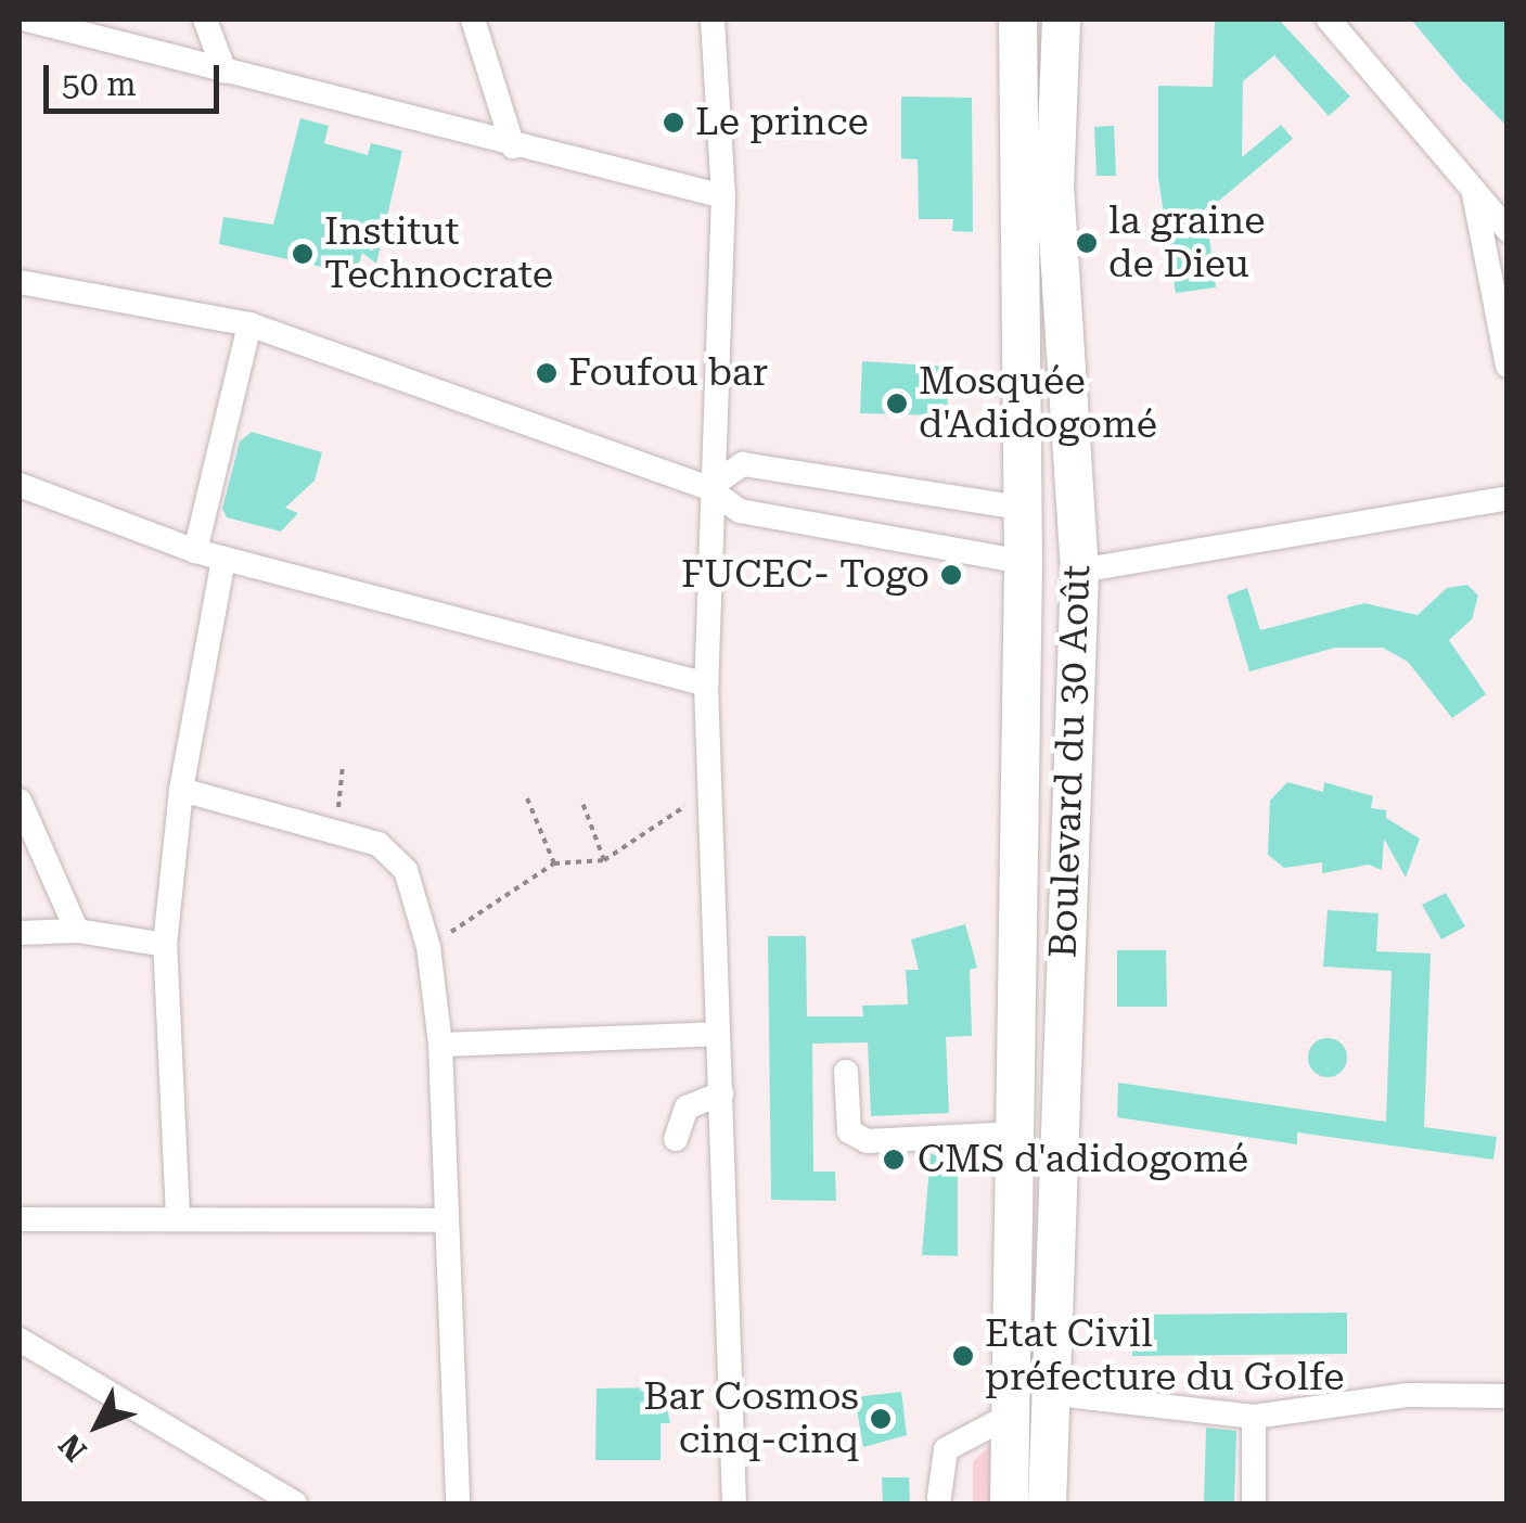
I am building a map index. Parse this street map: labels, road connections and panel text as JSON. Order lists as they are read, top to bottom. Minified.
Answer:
{"streets":{"highway":["Boulevard du 30 Août"]},"places":["Le prince","la graine de Dieu","Institut Technocrate","Foufou bar","Mosquée d'Adidogomé","FUCEC- Togo","CMS d'adidogomé","Etat Civil préfecture du Golfe","Bar Cosmos cinq-cinq"],"scale_bar":"50 m","north":"bottom left"}
